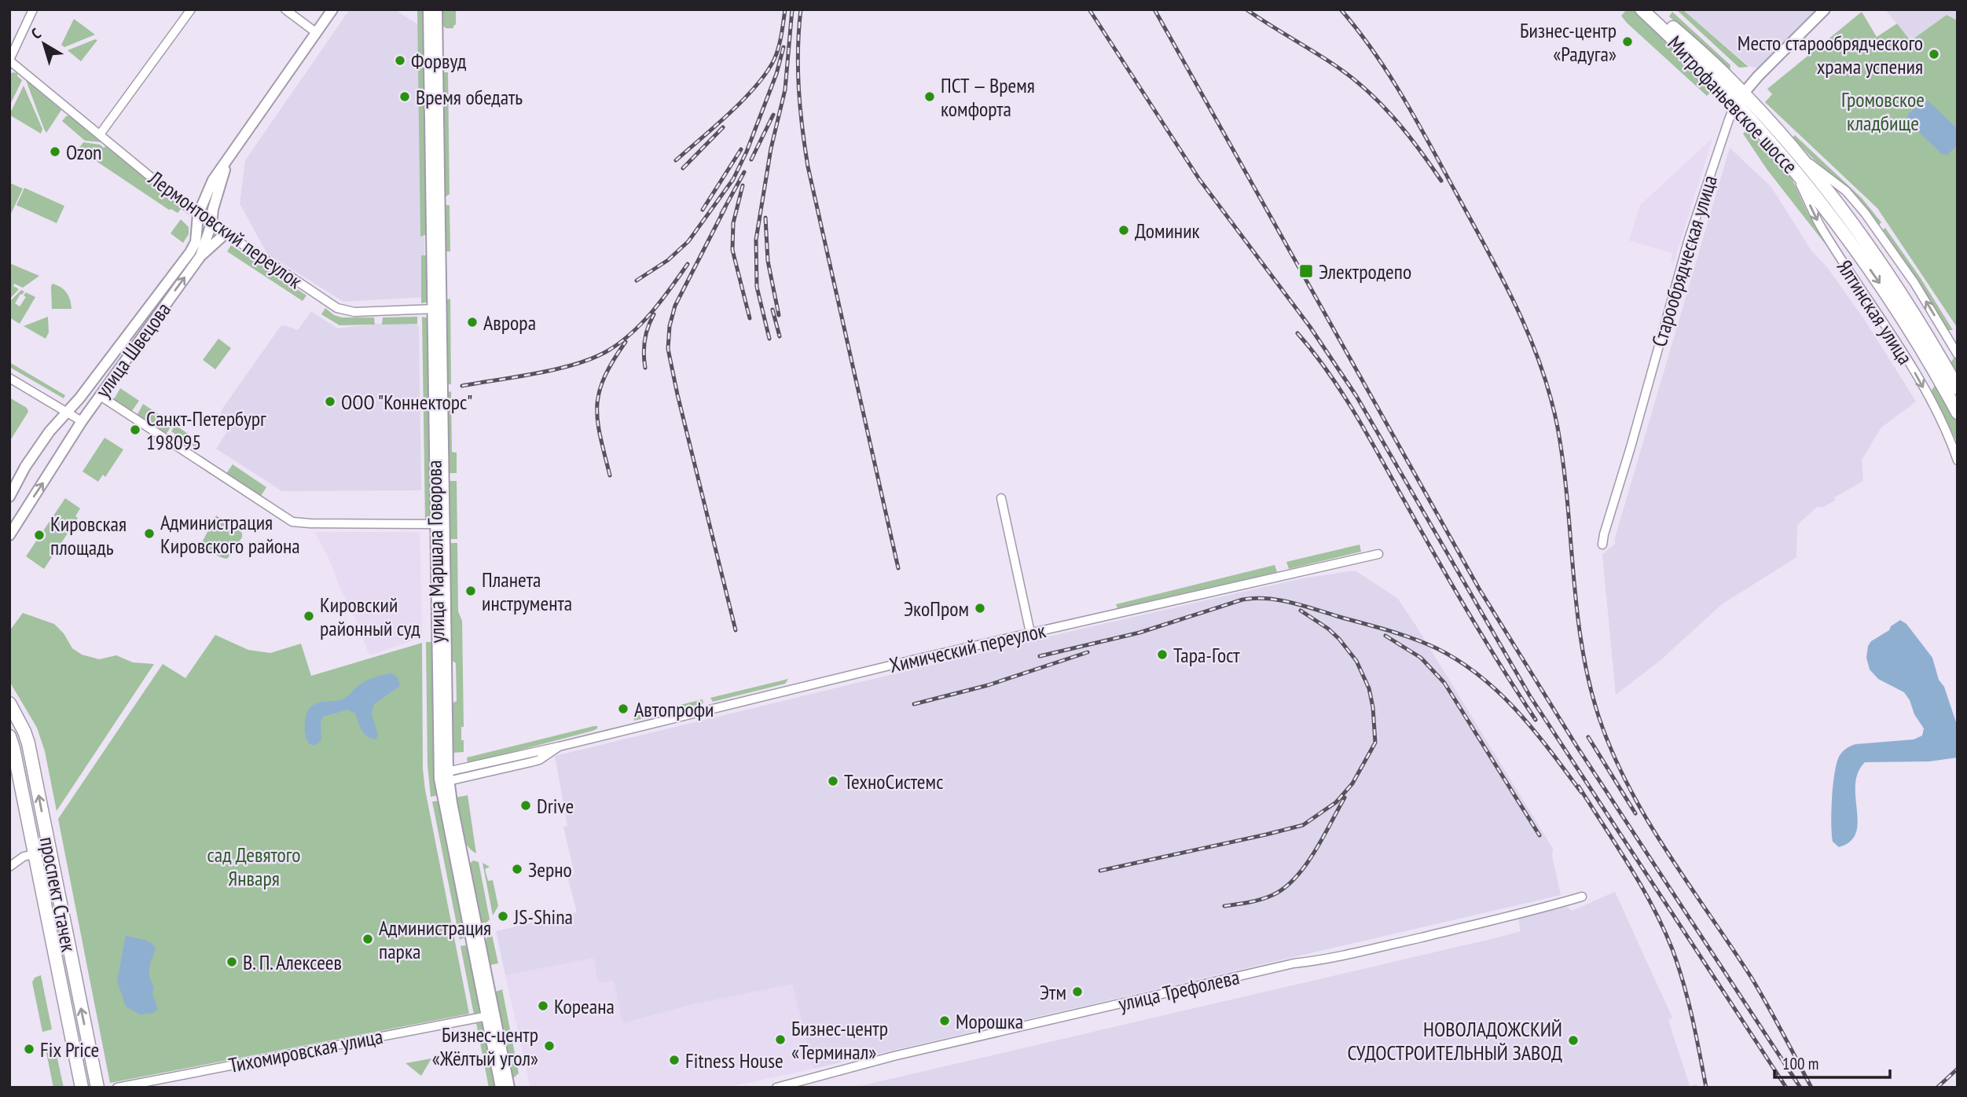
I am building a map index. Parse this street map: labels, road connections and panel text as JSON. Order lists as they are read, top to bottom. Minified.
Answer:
{"streets":{"main road":["Митрофаньевское шоссе","улица Маршала Говорова","проспект Стачек"],"street":["Лермонтовский переулок","Старообрядческая улица","Ялтинская улица","улица Швецова","Химический переулок","улица Трефолева","Тихомировская улица"]},"crossings":[["Митрофаньевское шоссе","Старообрядческая улица"],["Митрофаньевское шоссе","Ялтинская улица"],["Лермонтовский переулок","улица Швецова"],["Лермонтовский переулок","улица Маршала Говорова"],["улица Маршала Говорова","Химический переулок"],["улица Маршала Говорова","Тихомировская улица"]],"parks":["Громовское кладбище","сад Девятого Января"],"places":{"other":["Бизнес-центр «Радуга»","Место старообрядческого храма успения","Форвуд","Время обедать","ПСТ — Время комфорта","Ozon","Доминик","Аврора","ООО \"Коннекторс\"","Санкт-Петербург 198095","Администрация Кировского района","Кировская площадь","Планета инструмента","ЭкоПром","Кировский районный суд","Тара-Гост","Автопрофи","ТехноСистемс","Drive","Зерно","JS-Shina","Администрация парка","В. П. Алексеев","Этм","Кореана","Морошка","Бизнес-центр «Терминал»","НОВОЛАДОЖСКИЙ СУДОСТРОИТЕЛЬНЫЙ ЗАВОД","Бизнес-центр «Жёлтый угол»","Fix Price","Fitness House"],"transit":["Электродепо"]},"scale_bar":"100 m","north":"top left"}
